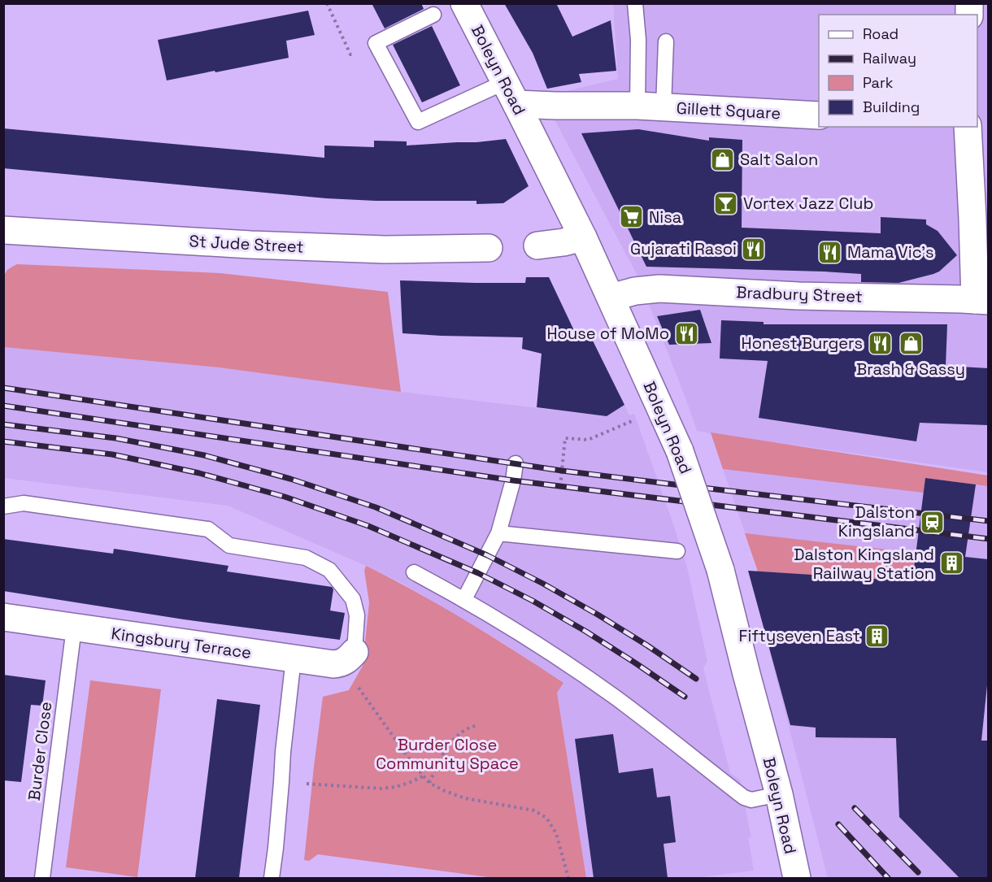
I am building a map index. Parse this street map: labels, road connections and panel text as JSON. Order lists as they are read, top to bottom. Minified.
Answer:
{"streets":{"street":["Boleyn Road","Gillett Square","St Jude Street","Bradbury Street","Kingsbury Terrace"],"lane":["Burder Close"]},"crossings":[["Boleyn Road","Gillett Square"],["Boleyn Road","Bradbury Street"],["Kingsbury Terrace","Burder Close"]],"parks":["Burder Close Community Space"],"places":{"shop":["Salt Salon","Brash & Sassy"],"bar":["Vortex Jazz Club"],"supermarket":["Nisa"],"restaurant":["Gujarati Rasoi","Mama Vic's","House of MoMo","Honest Burgers"],"station":["Dalston Kingsland"],"building":["Dalston Kingsland Railway Station","Fiftyseven East"]},"legend":["Road","Railway","Park","Building"]}
